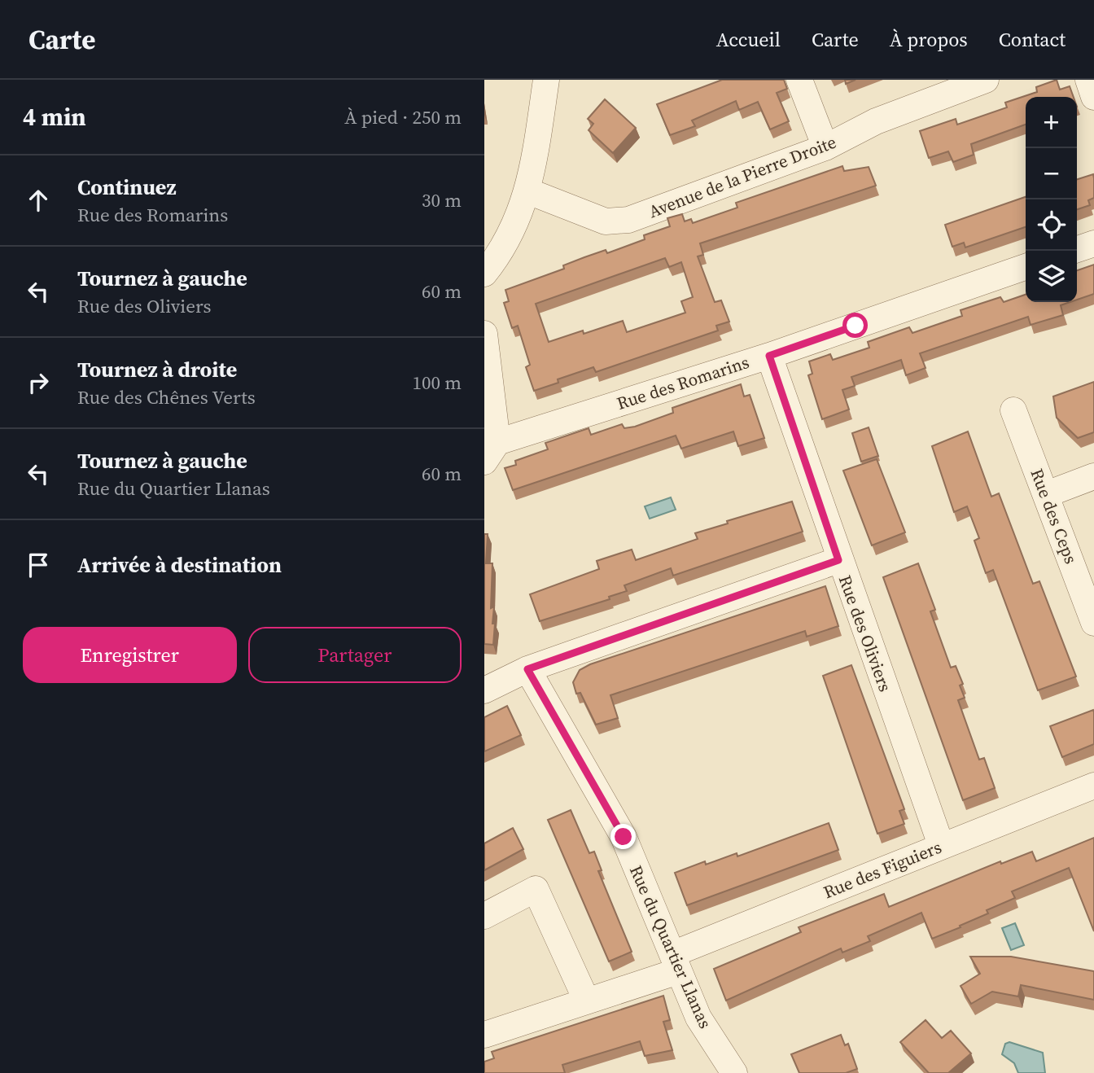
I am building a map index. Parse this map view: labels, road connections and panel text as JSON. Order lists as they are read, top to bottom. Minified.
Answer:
{"streets":{"street":["Avenue de la Pierre Droite","Rue des Romarins","Rue des Ceps","Rue des Oliviers","Rue des Figuiers","Rue du Quartier Llanas"]},"crossings":[["Rue des Romarins","Rue des Oliviers"],["Rue des Oliviers","Rue des Figuiers"],["Rue des Figuiers","Rue du Quartier Llanas"]],"page":{"header":"Carte","nav":["Accueil","Carte","À propos","Contact"],"heading":["4 min","À pied · 250 m"],"map_buttons":["+","−"],"list":[["Continuez","Rue des Romarins","30 m"],["Tournez à gauche","Rue des Oliviers","60 m"],["Tournez à droite","Rue des Chênes Verts","100 m"],["Tournez à gauche","Rue du Quartier Llanas","60 m"],"Arrivée à destination"],"buttons":["Enregistrer","Partager"]}}
